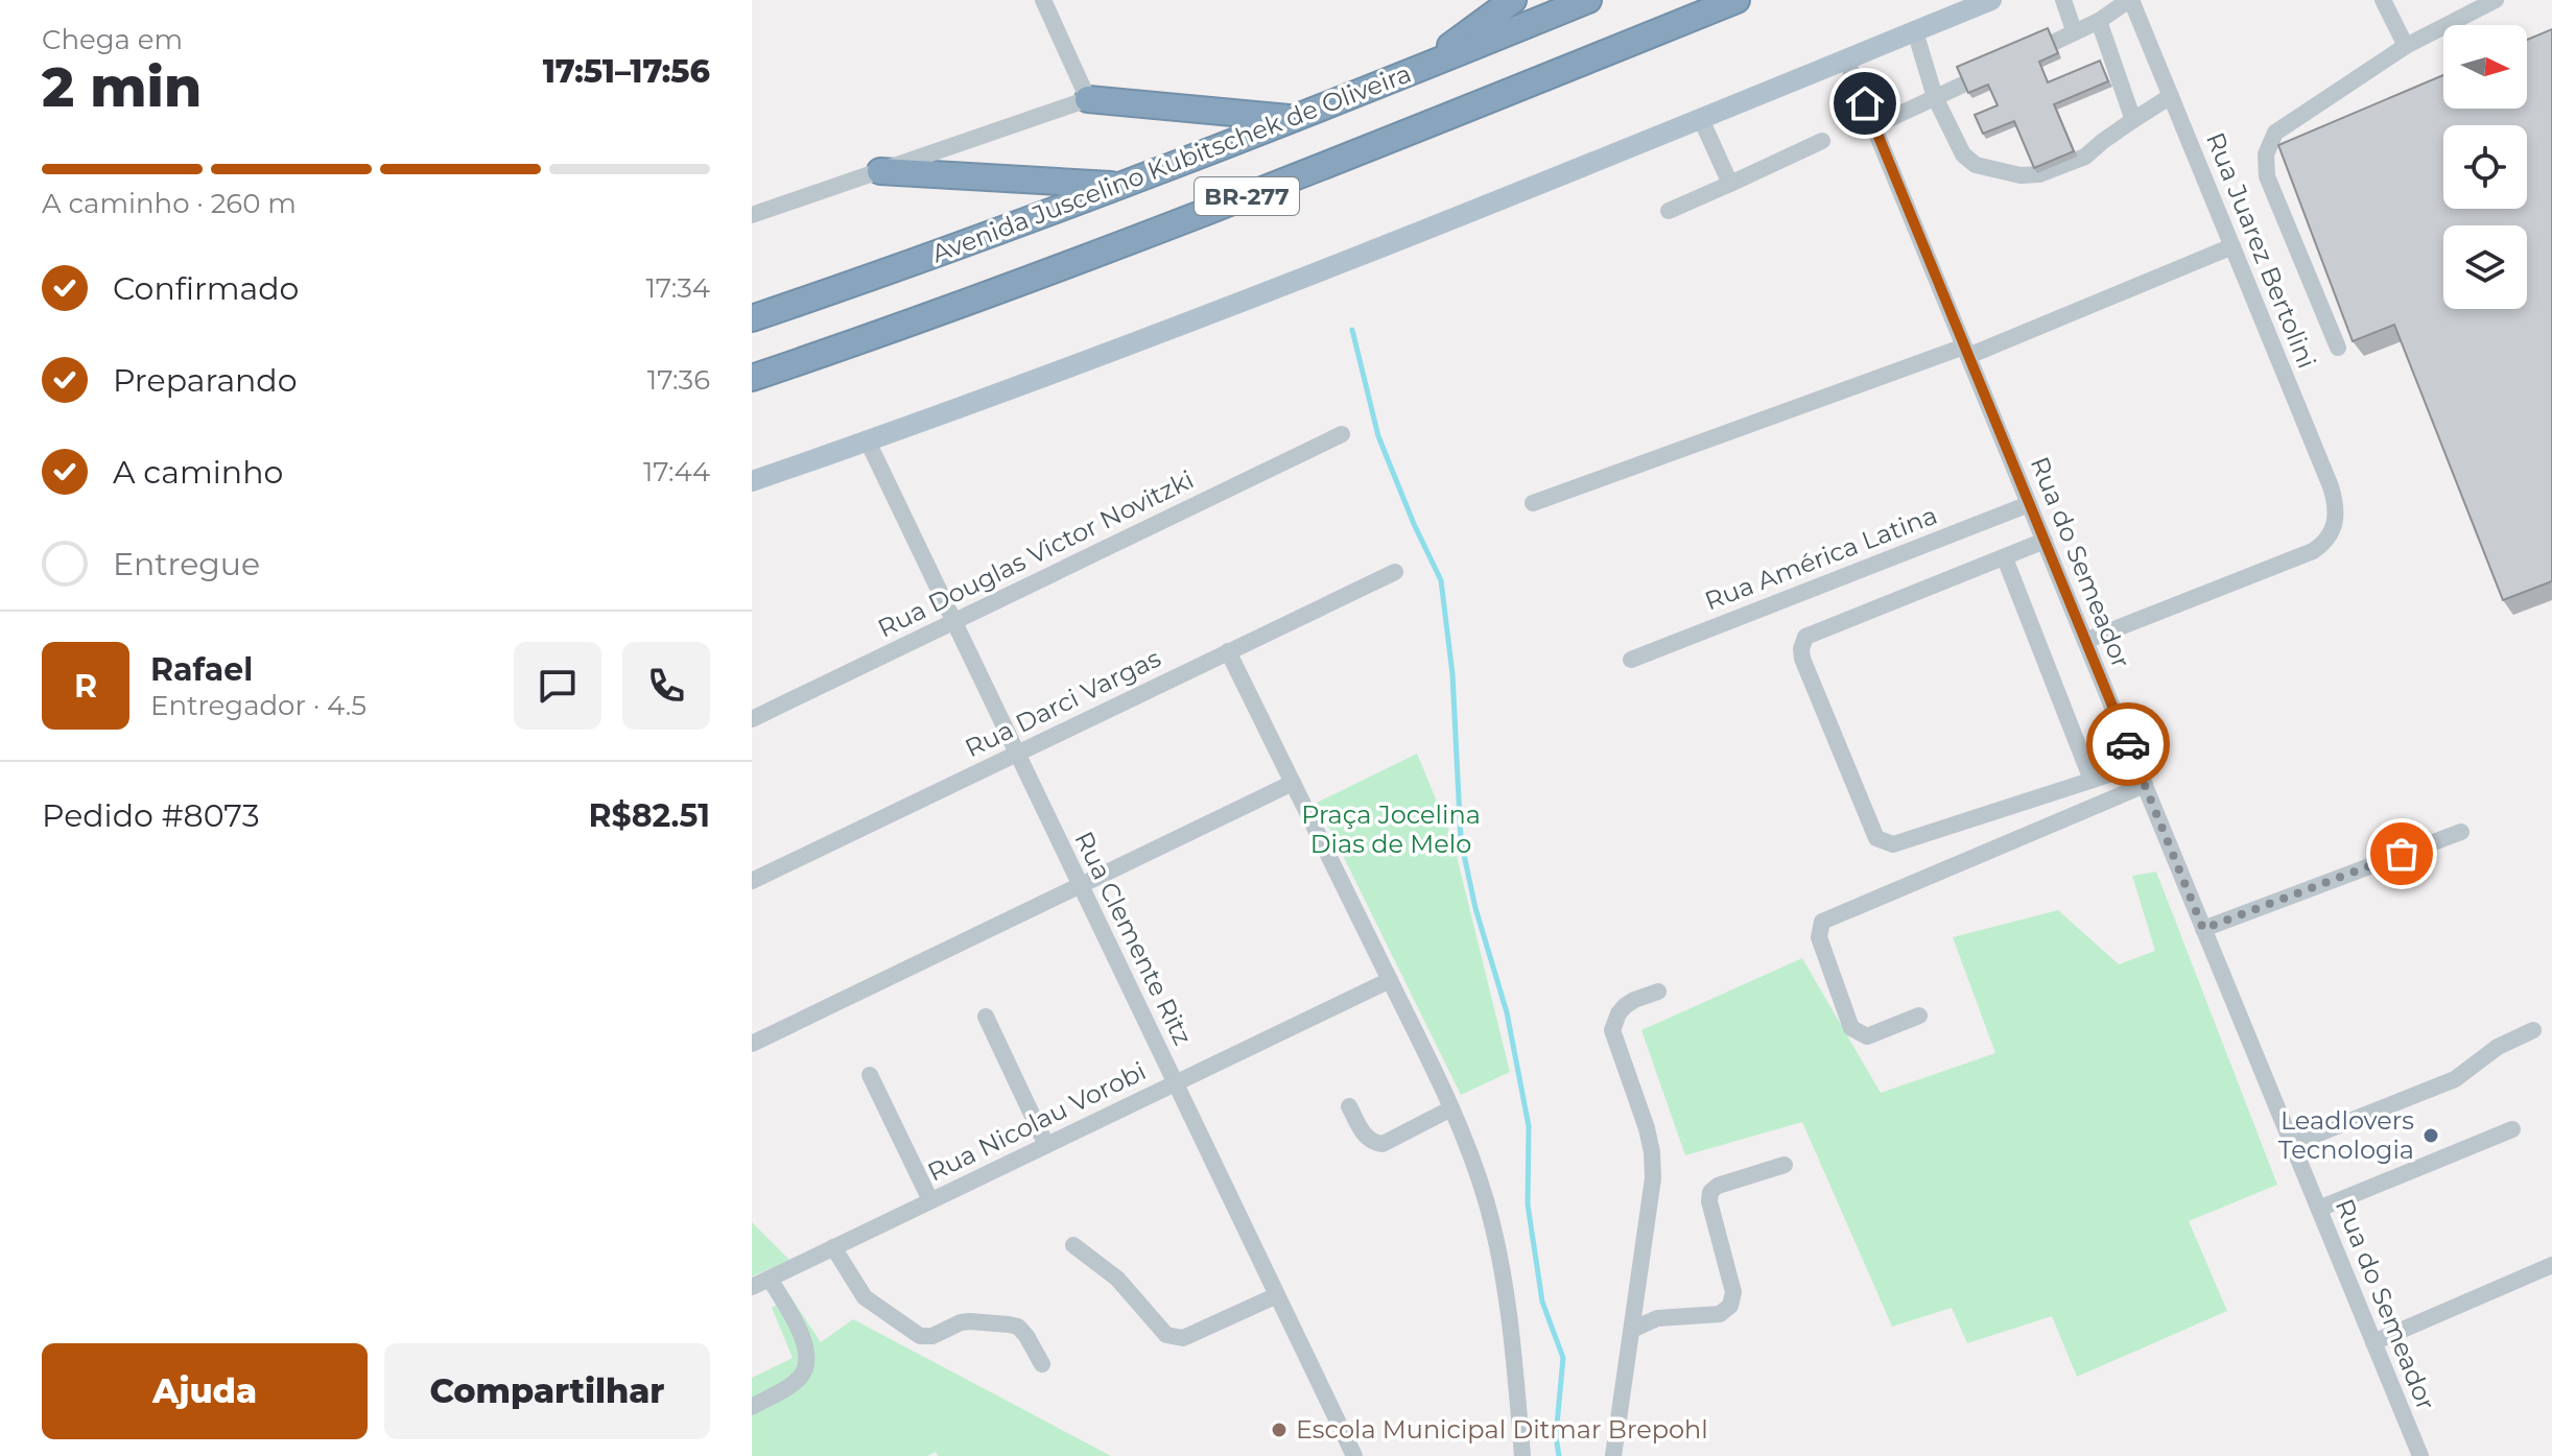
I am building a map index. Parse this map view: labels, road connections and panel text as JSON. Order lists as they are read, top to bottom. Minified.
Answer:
{"streets":{"highway":["Avenida Juscelino Kubitschek de Oliveira","BR-277"],"street":["Rua Juarez Bertolini","Rua Douglas Victor Novitzki","Rua América Latina","Rua do Semeador","Rua Darci Vargas","Rua Clemente Ritz","Rua Nicolau Vorobi"]},"crossings":[["Rua Juarez Bertolini","Rua do Semeador"],["Rua Douglas Victor Novitzki","Rua Clemente Ritz"],["Rua América Latina","Rua do Semeador"],["Rua Darci Vargas","Rua Clemente Ritz"],["Rua Clemente Ritz","Rua Nicolau Vorobi"]],"parks":["Praça Jocelina Dias de Melo"],"places":["Leadlovers Tecnologia","Escola Municipal Ditmar Brepohl"],"north":"right","page":{"heading":["2 min","Chega em","17:51–17:56"],"panel":["Rafael","Entregador · 4.5","Pedido #8073","R$82.51"],"bar":"A caminho · 260 m","list":[["Confirmado","17:34"],["Preparando","17:36"],["A caminho","17:44"],"Entregue"],"round":"R","buttons":["Ajuda","Compartilhar"]}}
